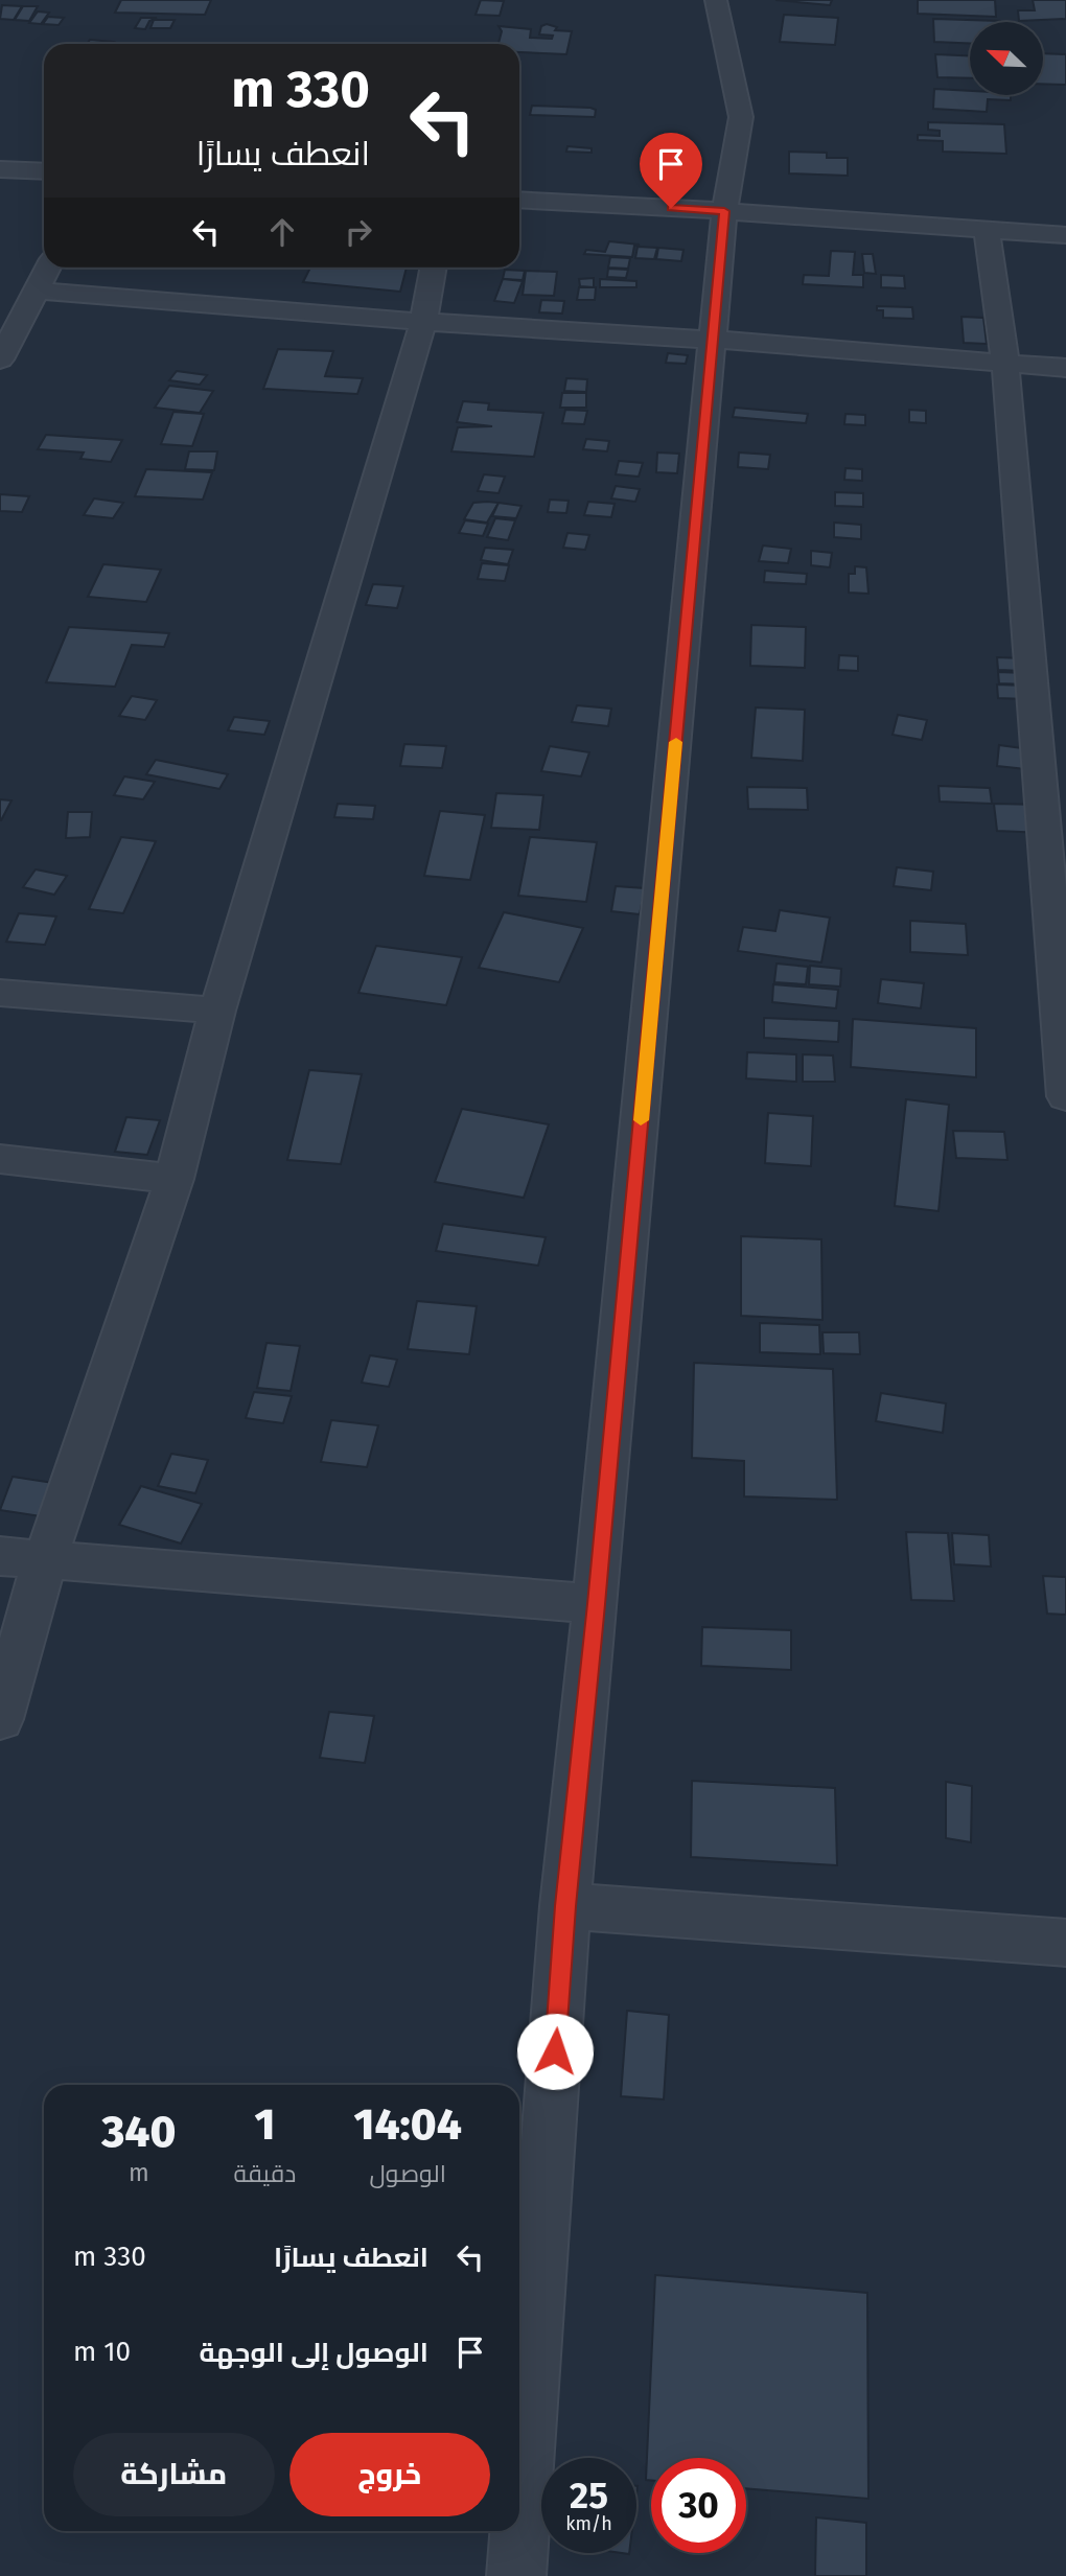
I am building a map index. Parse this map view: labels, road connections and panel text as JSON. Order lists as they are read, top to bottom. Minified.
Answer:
{"north":"top left","page":{"turn":["330 m","انعطف يسارًا"],"eta":["14:04","الوصول","1","دقيقة","340","m"],"list":[{"name":"انعطف يسارًا","value":"330 m"},{"name":"الوصول إلى الوجهة","value":"10 m"}],"buttons":["خروج","مشاركة"],"speed":"25 km/h","limit":"30"}}
